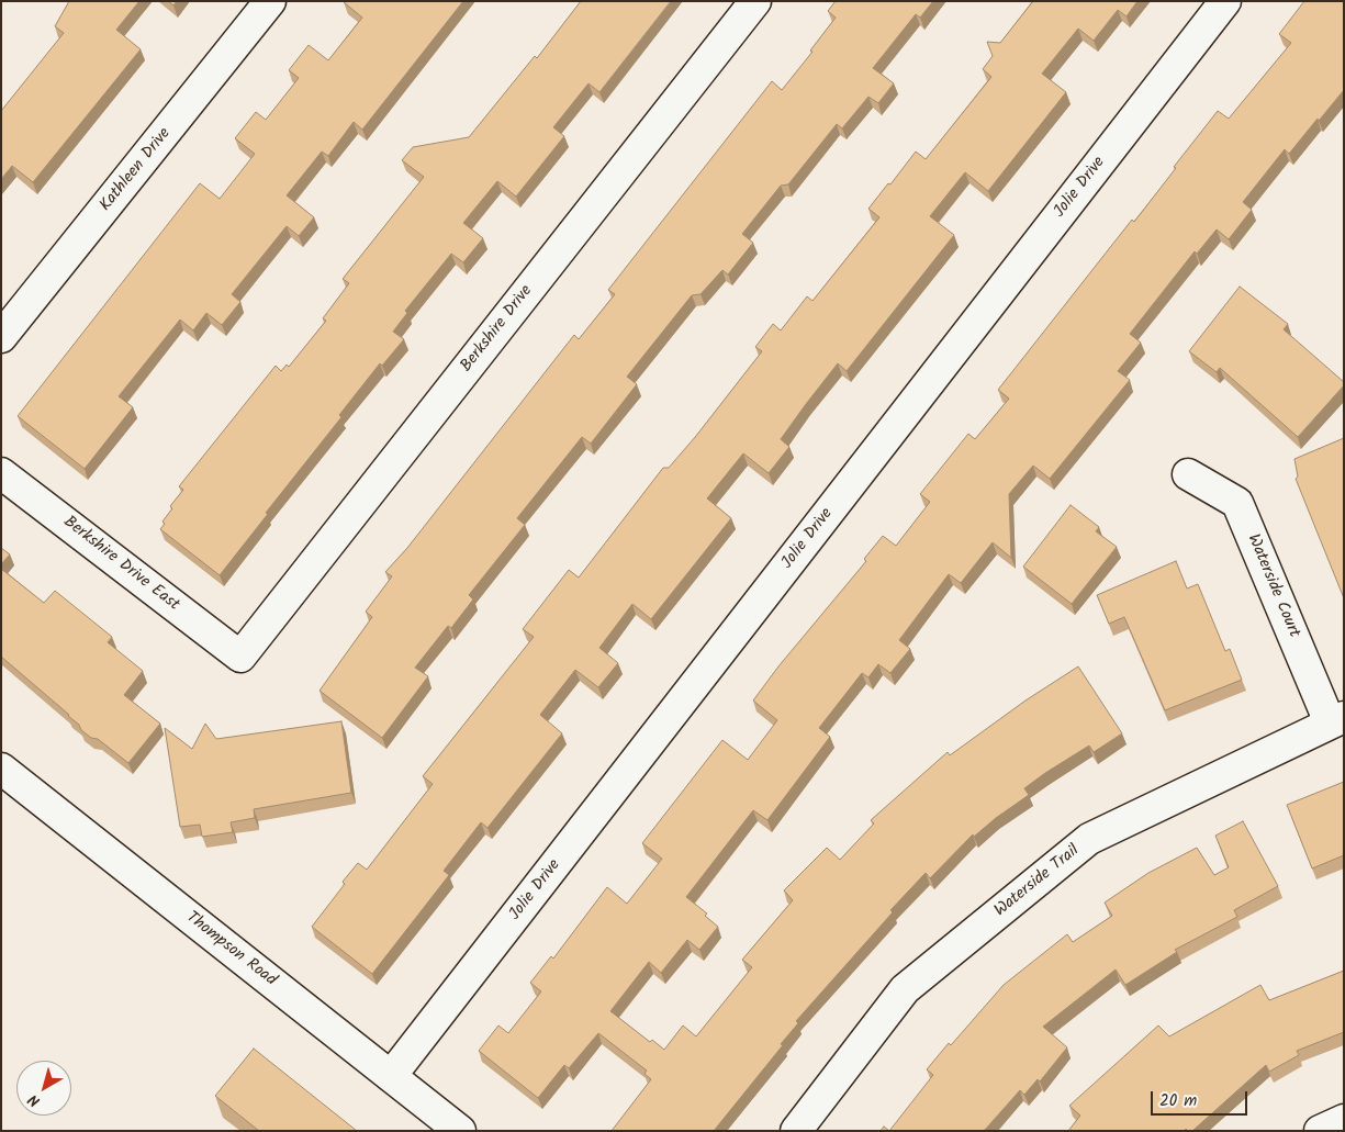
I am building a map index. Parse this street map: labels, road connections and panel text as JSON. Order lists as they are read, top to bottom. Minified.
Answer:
{"streets":{"street":["Kathleen Drive","Jolie Drive","Berkshire Drive","Berkshire Drive East","Waterside Court","Waterside Trail","Thompson Road"]},"crossings":[["Jolie Drive","Thompson Road"],["Berkshire Drive","Berkshire Drive East"],["Waterside Court","Waterside Trail"]],"scale_bar":"20 m","north":"bottom left"}
